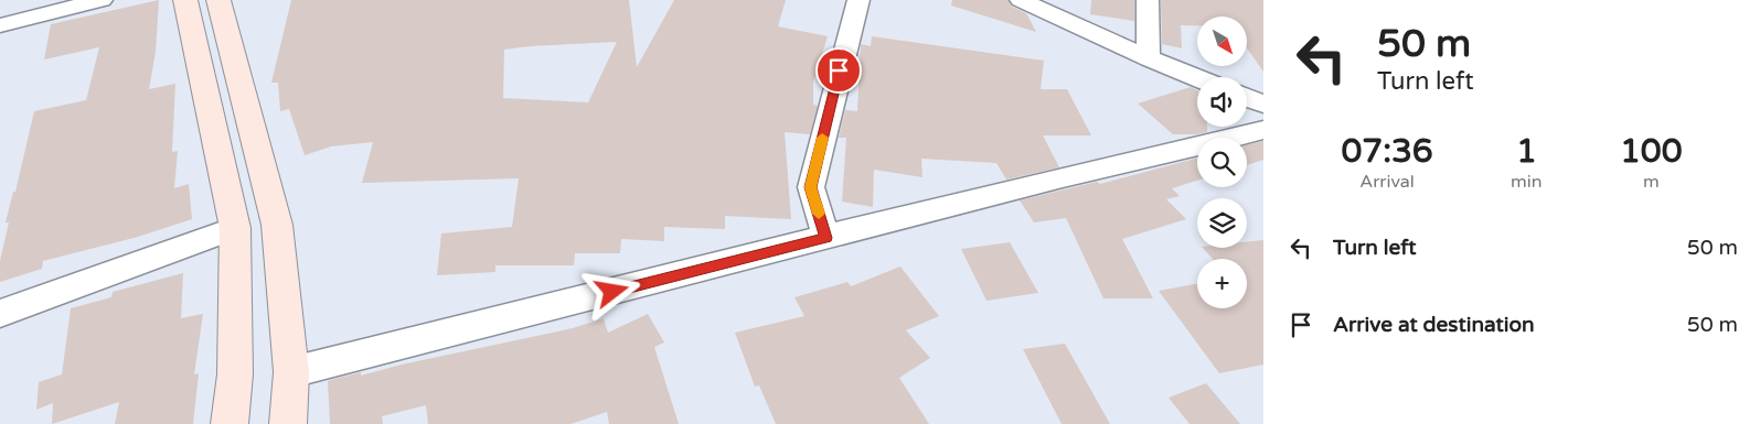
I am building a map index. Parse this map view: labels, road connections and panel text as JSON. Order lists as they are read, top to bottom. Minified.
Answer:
{"north":"bottom right","page":{"turn":["50 m","Turn left"],"map_buttons":"+","eta":["07:36","Arrival","1","min","100","m"],"list":[{"name":"Turn left","value":"50 m"},{"name":"Arrive at destination","value":"50 m"}]}}
